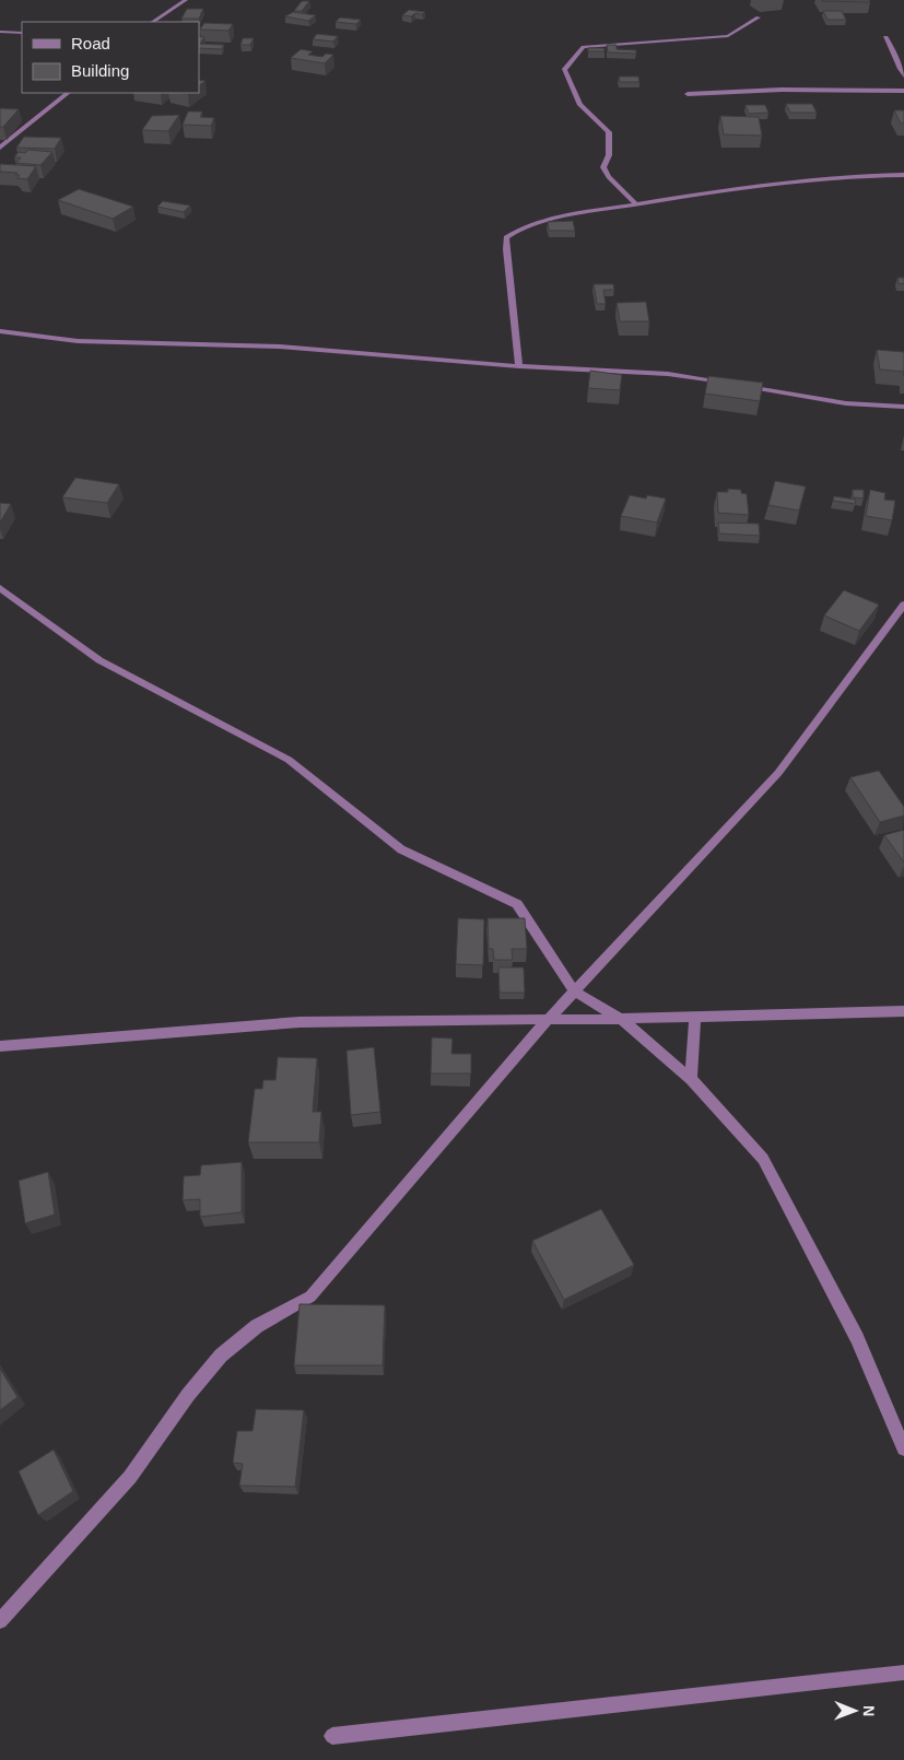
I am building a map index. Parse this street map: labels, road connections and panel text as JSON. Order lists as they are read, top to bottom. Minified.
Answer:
{"legend":["Road","Building"],"north":"right"}
